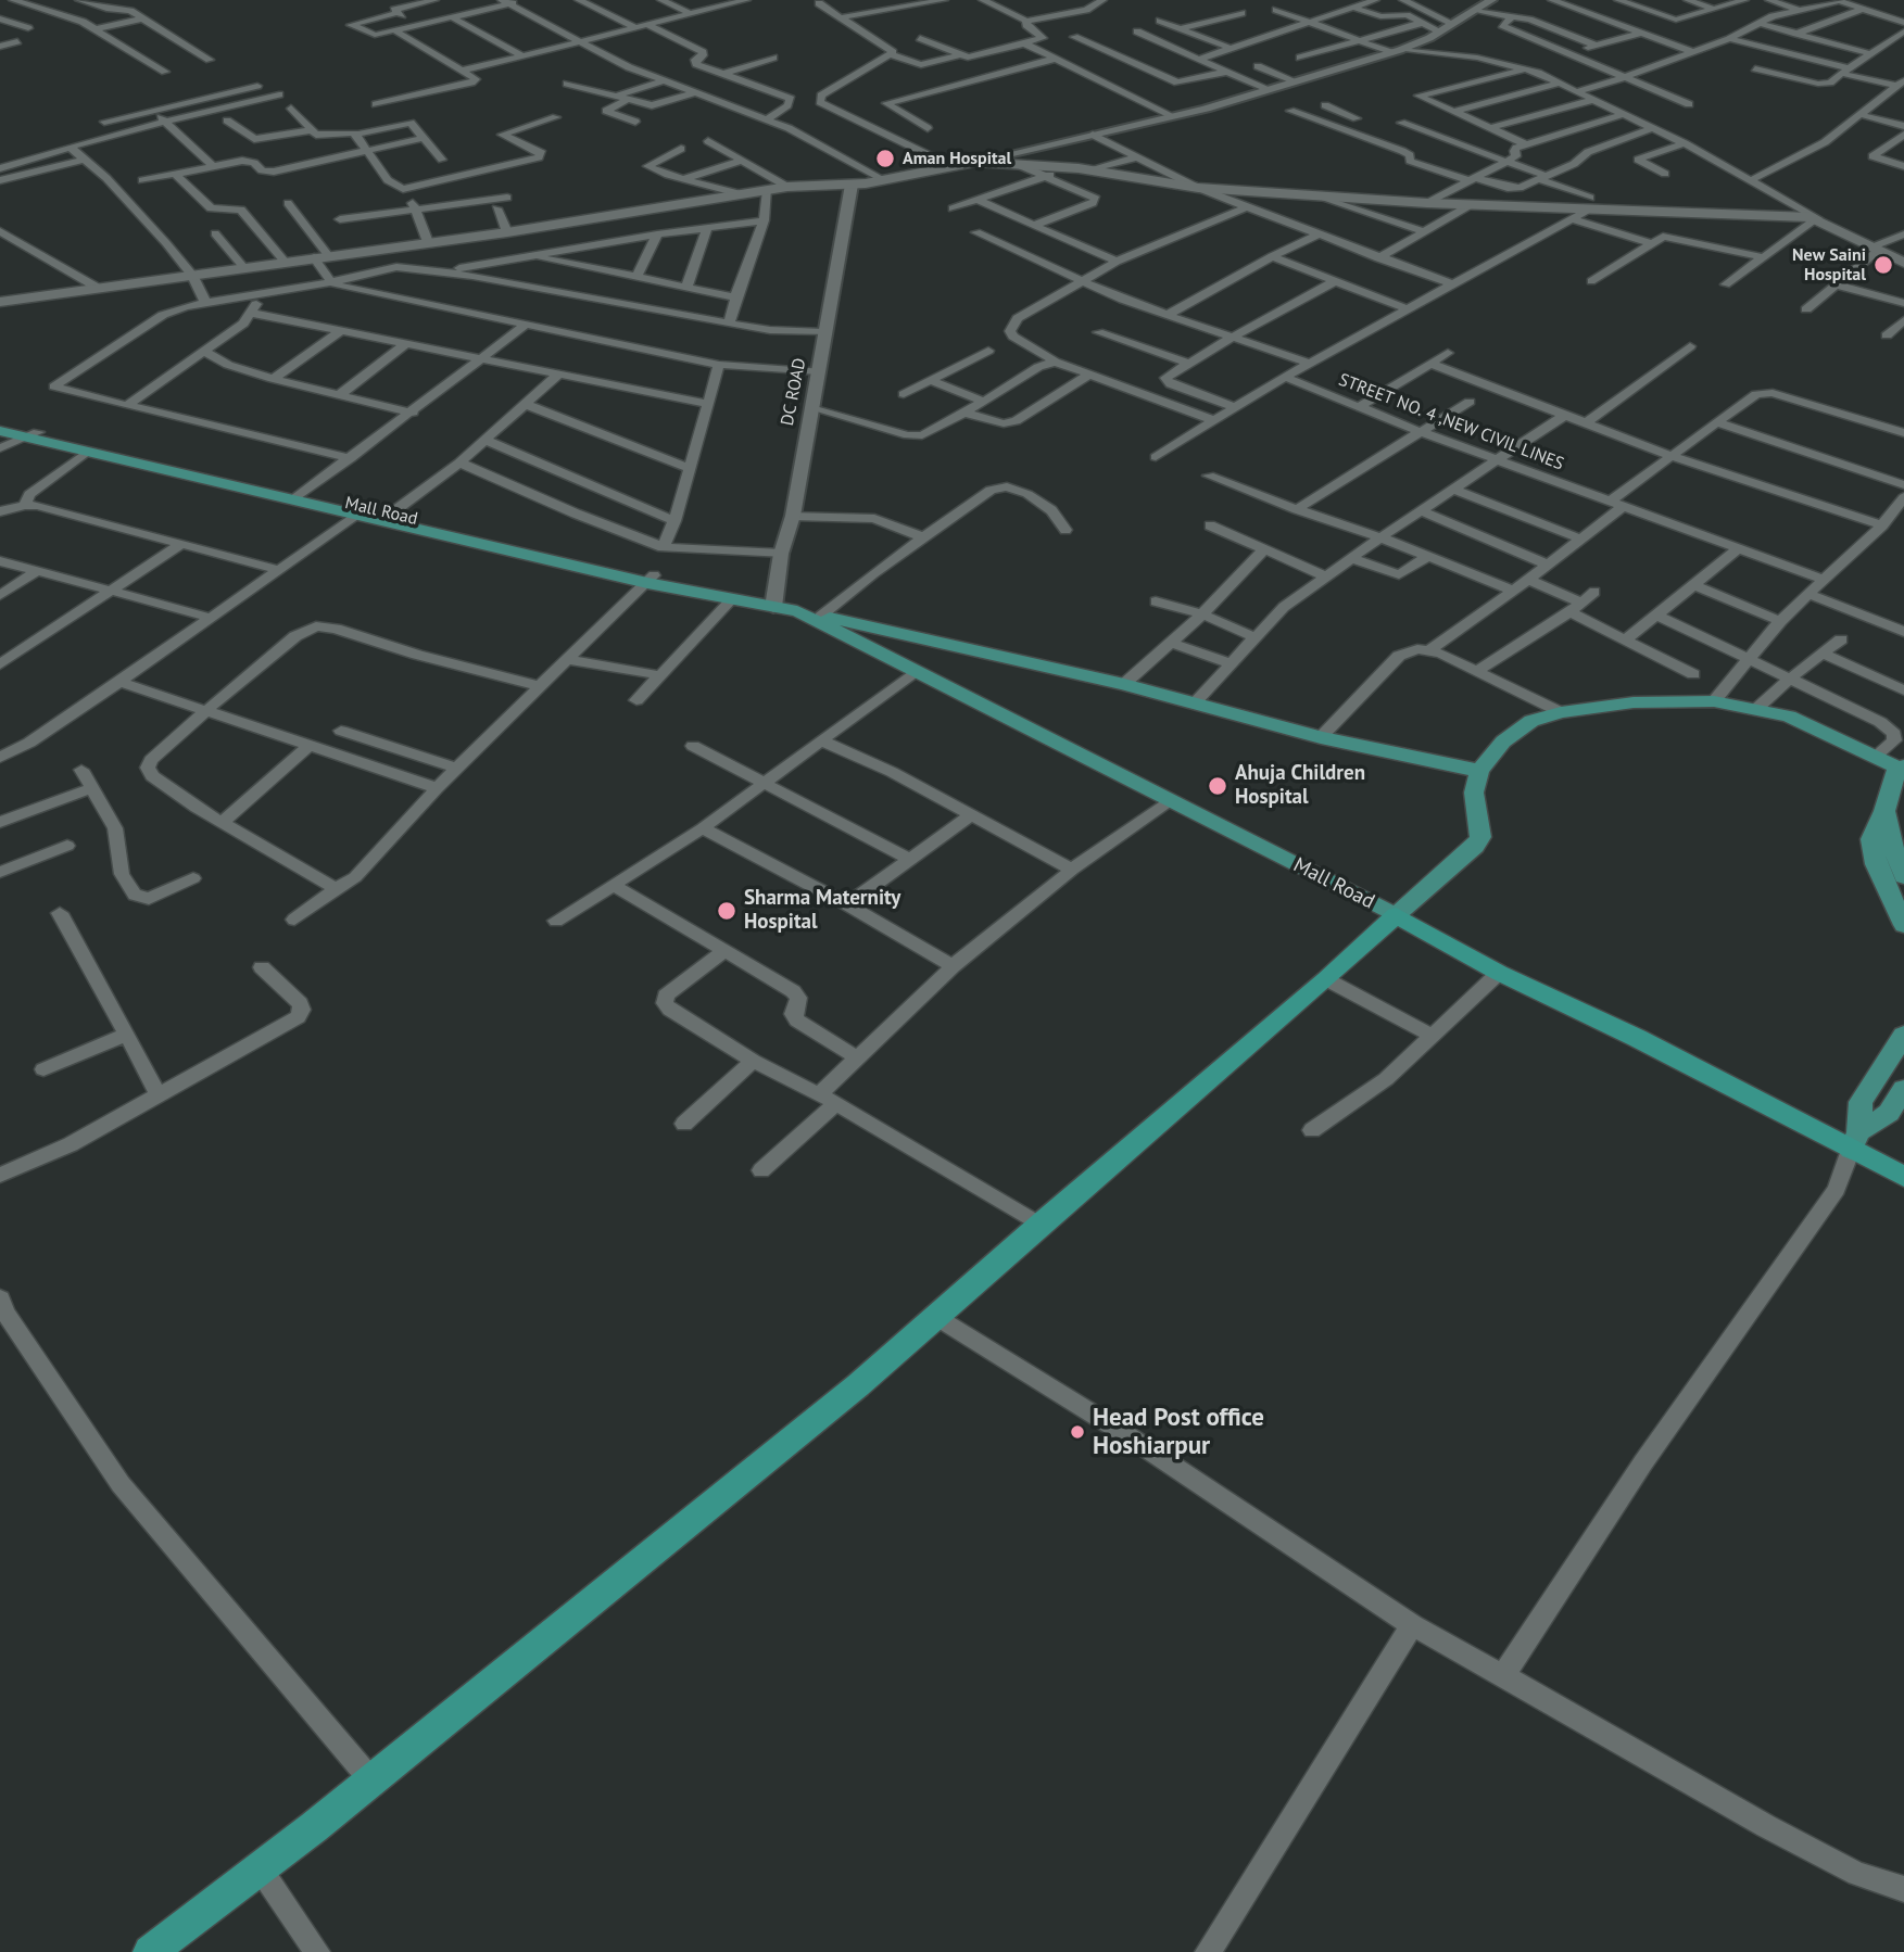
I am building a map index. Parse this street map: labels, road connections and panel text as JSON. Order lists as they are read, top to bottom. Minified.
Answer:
{"streets":{"highway":["Mall Road"],"street":["DC ROAD","STREET NO. 4 ,NEW CIVIL LINES"]},"crossings":[["DC ROAD","Mall Road"]],"places":["Aman Hospital","New Saini Hospital","Ahuja Children Hospital","Sharma Maternity Hospital","Head Post office Hoshiarpur"]}
